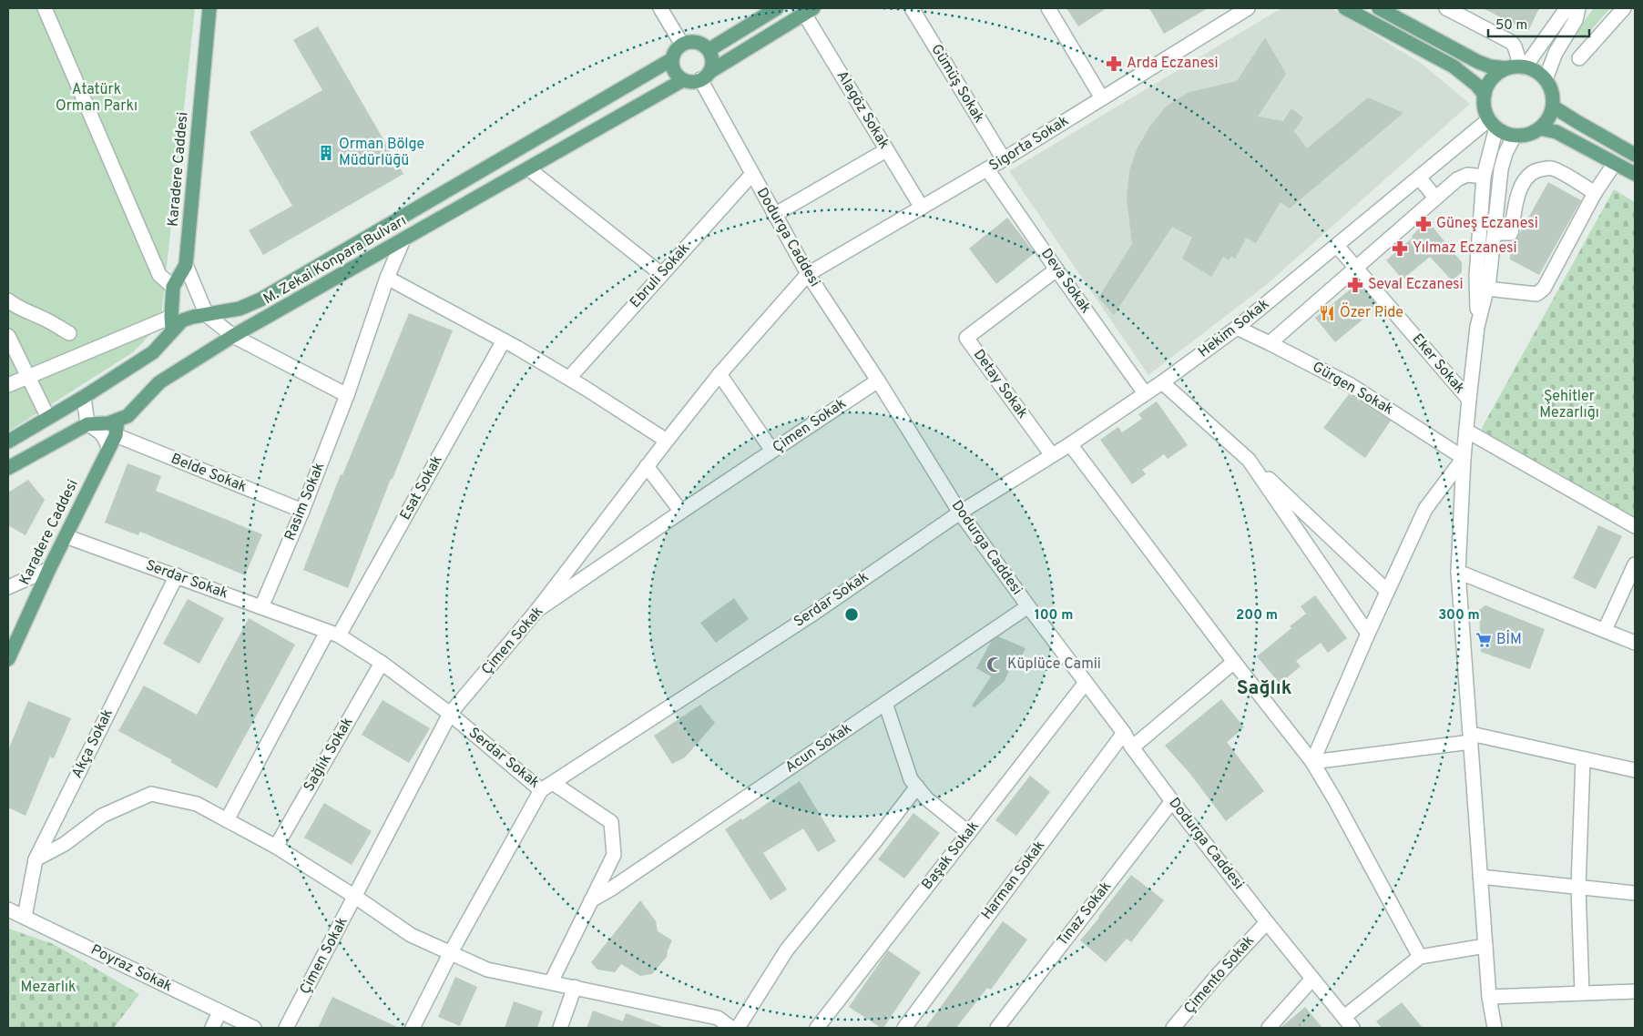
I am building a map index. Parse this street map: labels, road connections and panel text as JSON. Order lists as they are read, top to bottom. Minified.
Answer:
{"streets":{"main road":["Karadere Caddesi","M. Zekai Konpara Bulvarı"],"street":["Gümüş Sokak","Alagöz Sokak","Sigorta Sokak","Dodurga Caddesi","Ebruli Sokak","Deva Sokak","Hekim Sokak","Eker Sokak","Detay Sokak","Gürgen Sokak","Çimen Sokak","Belde Sokak","Esat Sokak","Rasim Sokak","Serdar Sokak","Akça Sokak","Acun Sokak","Sağlık Sokak","Başak Sokak","Harman Sokak","Tınaz Sokak","Poyraz Sokak","Çimento Sokak"]},"crossings":[["Gümüş Sokak","Sigorta Sokak"],["Alagöz Sokak","Sigorta Sokak"],["Sigorta Sokak","Dodurga Caddesi"],["Sigorta Sokak","Deva Sokak"],["Sigorta Sokak","Çimen Sokak"],["Karadere Caddesi","M. Zekai Konpara Bulvarı"],["Karadere Caddesi","Belde Sokak"],["Karadere Caddesi","Serdar Sokak"],["Dodurga Caddesi","M. Zekai Konpara Bulvarı"],["Dodurga Caddesi","Ebruli Sokak"],["Dodurga Caddesi","Hekim Sokak"],["Dodurga Caddesi","Çimen Sokak"],["Dodurga Caddesi","Serdar Sokak"],["Dodurga Caddesi","Acun Sokak"],["Dodurga Caddesi","Başak Sokak"],["Dodurga Caddesi","Harman Sokak"],["Dodurga Caddesi","Tınaz Sokak"],["Dodurga Caddesi","Çimento Sokak"],["M. Zekai Konpara Bulvarı","Rasim Sokak"],["Deva Sokak","Hekim Sokak"],["Deva Sokak","Detay Sokak"],["Hekim Sokak","Eker Sokak"],["Hekim Sokak","Detay Sokak"],["Hekim Sokak","Gürgen Sokak"],["Hekim Sokak","Serdar Sokak"],["Çimen Sokak","Serdar Sokak"],["Belde Sokak","Rasim Sokak"],["Esat Sokak","Serdar Sokak"],["Rasim Sokak","Serdar Sokak"],["Serdar Sokak","Akça Sokak"],["Serdar Sokak","Sağlık Sokak"],["Akça Sokak","Poyraz Sokak"]],"districts":["Sağlık"],"parks":["Atatürk Orman Parkı","Şehitler Mezarlığı","Mezarlık"],"places":{"pharmacy":["Arda Eczanesi","Güneş Eczanesi","Yılmaz Eczanesi","Seval Eczanesi"],"building":["Orman Bölge Müdürlüğü"],"restaurant":["Özer Pide"],"supermarket":["BİM"],"mosque":["Küplüce Camii"]},"scale_bar":"50 m","rings":["100 m","200 m","300 m"]}
